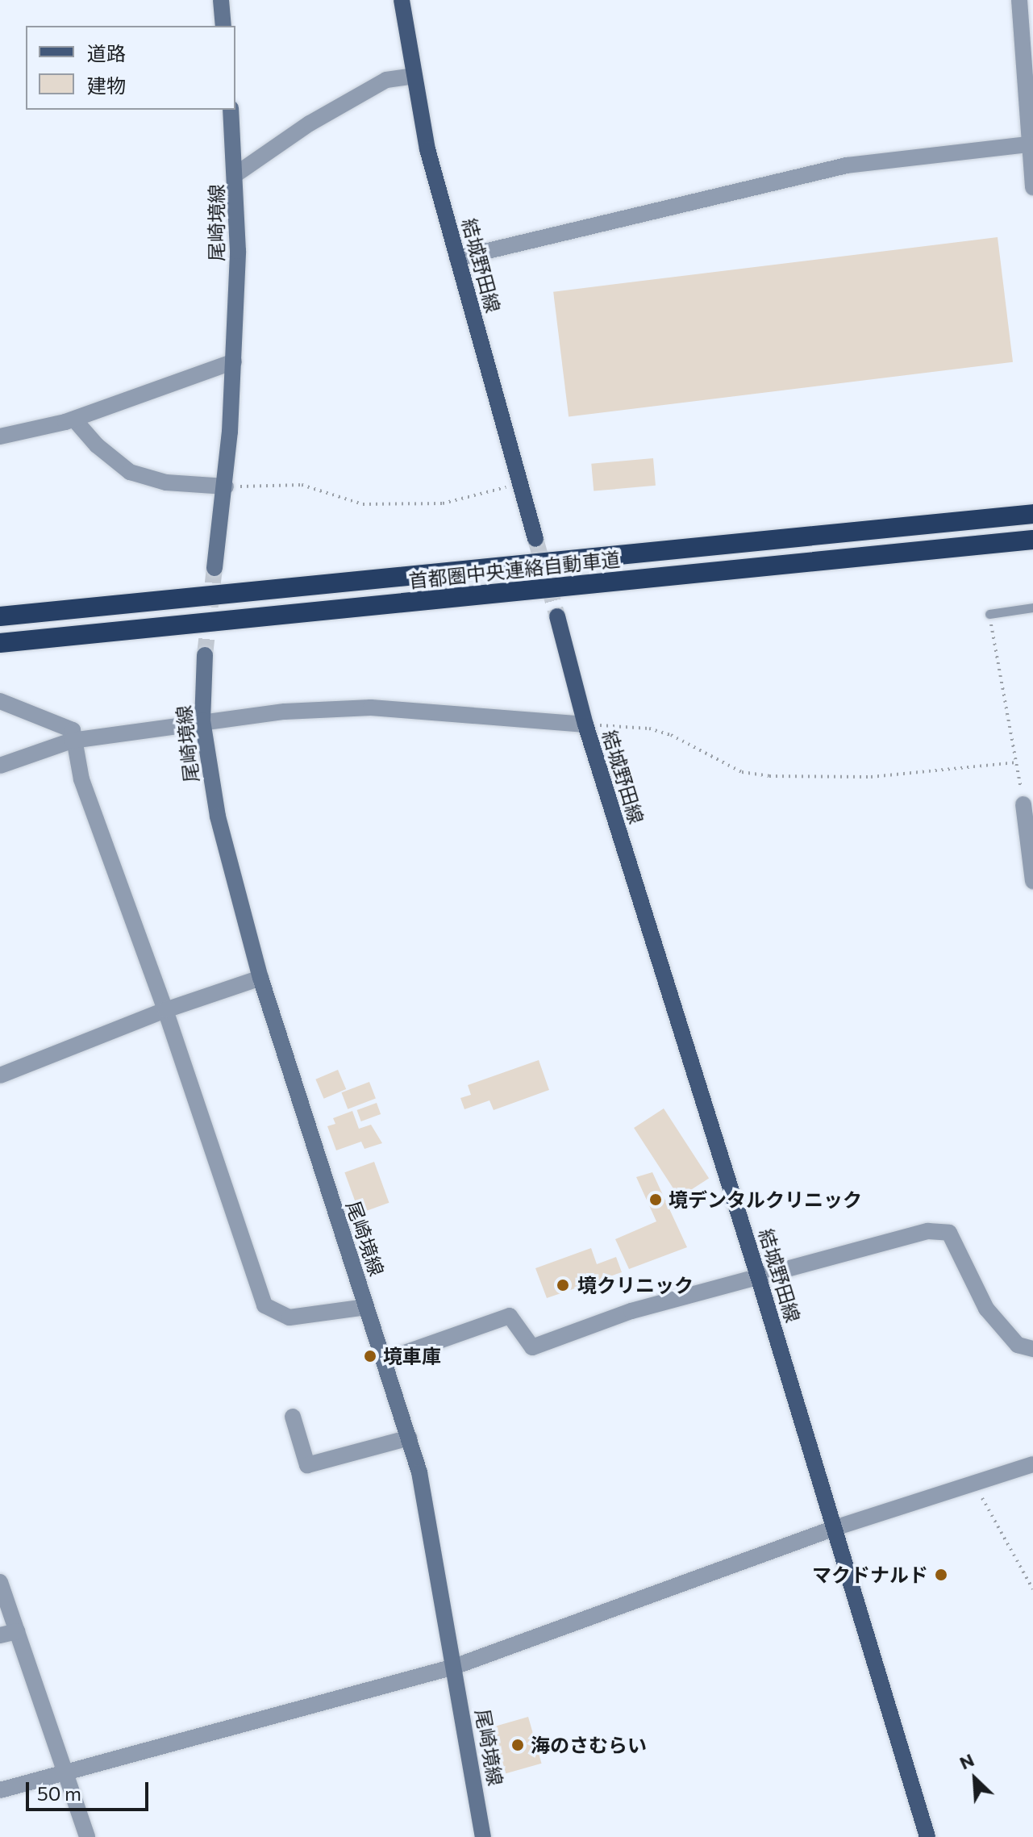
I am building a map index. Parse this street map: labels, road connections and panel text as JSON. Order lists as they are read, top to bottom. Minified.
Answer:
{"streets":{"highway":["首都圏中央連絡自動車道"],"main road":["尾崎境線","結城野田線"]},"places":["境デンタルクリニック","境クリニック","境車庫","マクドナルド","海のさむらい"],"legend":["道路","建物"],"scale_bar":"50 m","north":"top left"}
